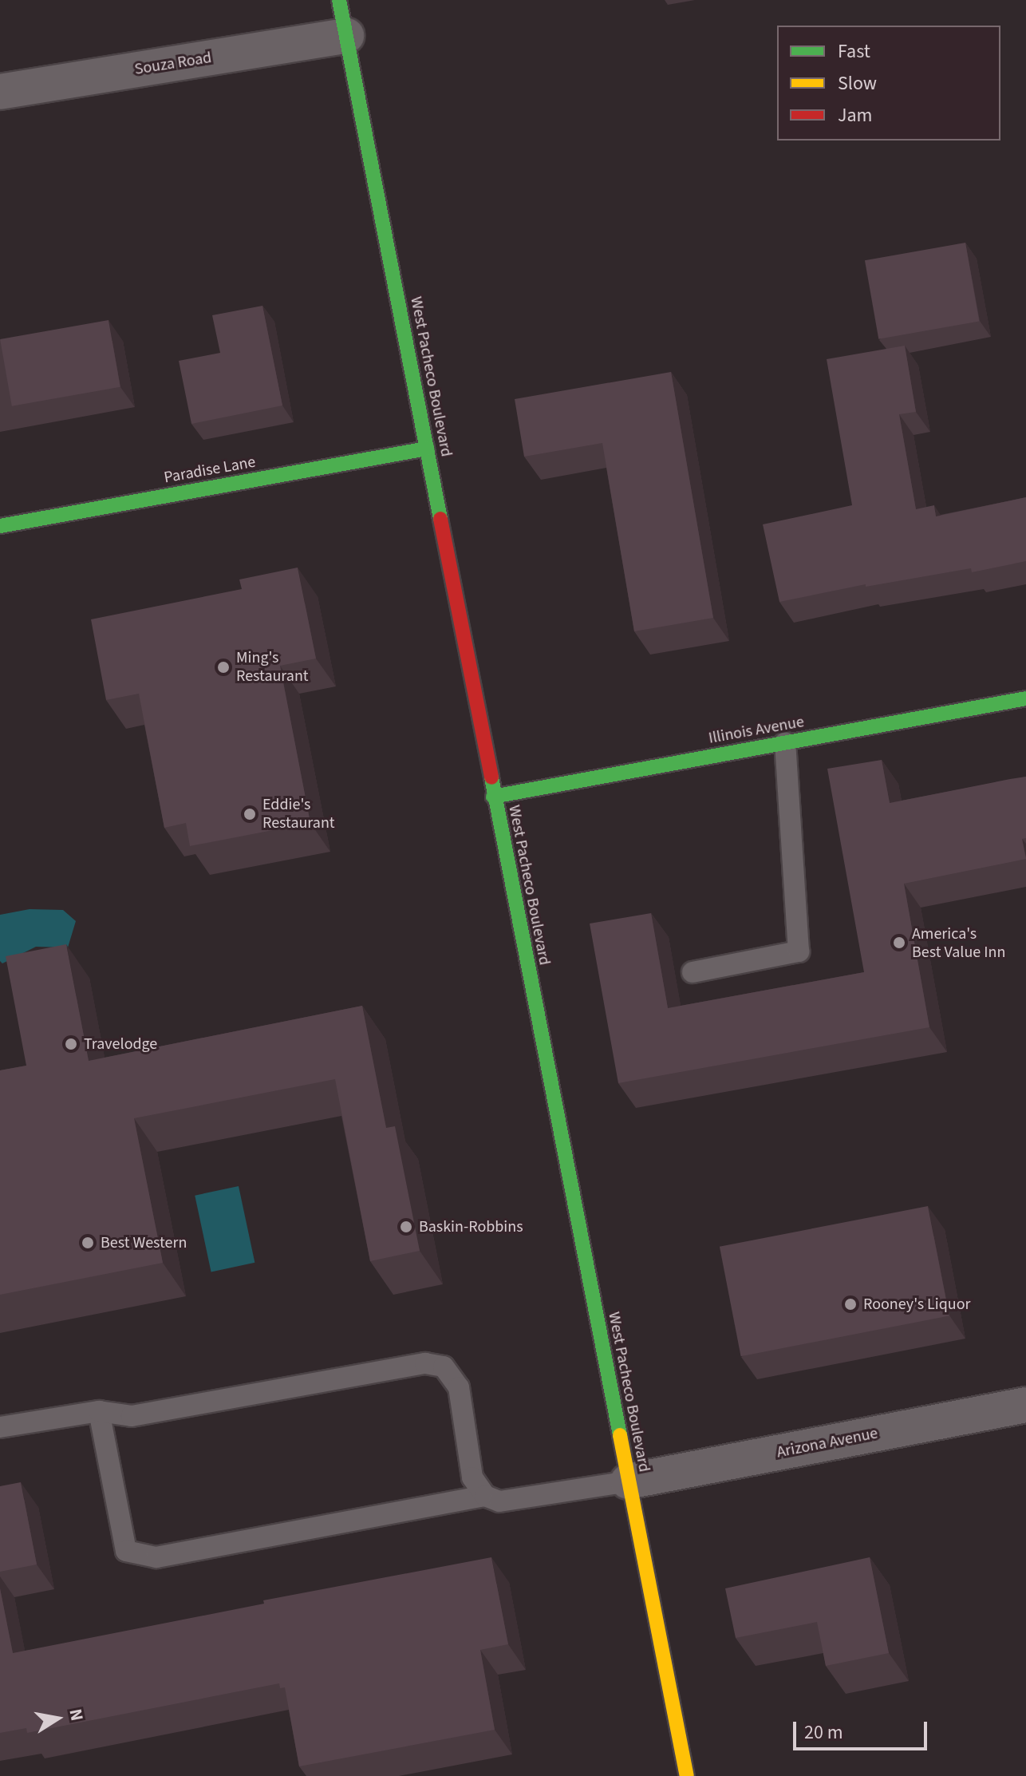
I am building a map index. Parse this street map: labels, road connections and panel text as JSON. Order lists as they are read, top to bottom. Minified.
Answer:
{"streets":{"main road":["West Pacheco Boulevard","Paradise Lane","Illinois Avenue"],"street":["Souza Road","Arizona Avenue"]},"crossings":[["Souza Road","West Pacheco Boulevard"],["West Pacheco Boulevard","Paradise Lane"],["West Pacheco Boulevard","Illinois Avenue"],["West Pacheco Boulevard","Arizona Avenue"]],"places":["Ming's Restaurant","Eddie's Restaurant","America's Best Value Inn","Travelodge","Baskin-Robbins","Best Western","Rooney's Liquor"],"legend":["Fast","Slow","Jam"],"scale_bar":"20 m","north":"right"}
